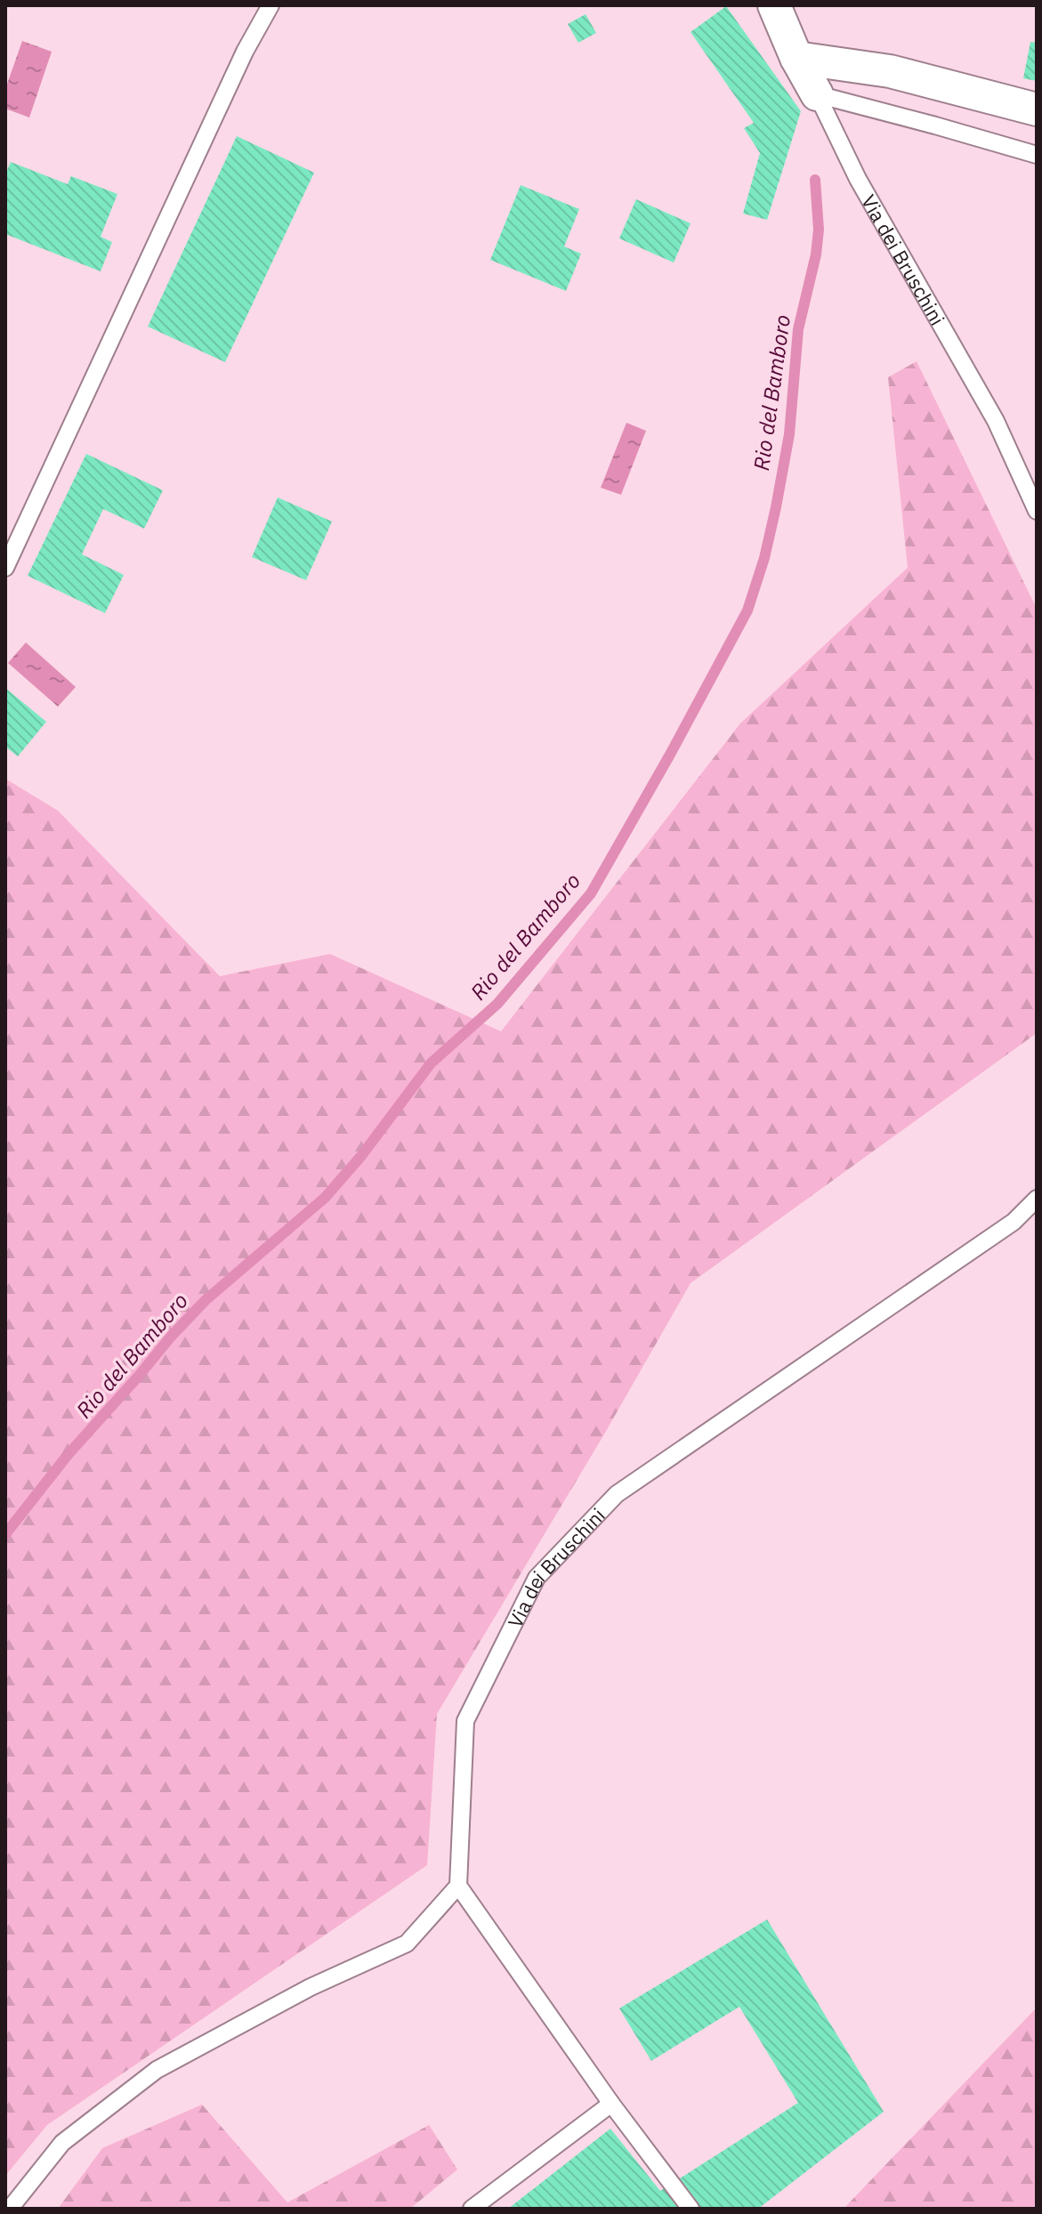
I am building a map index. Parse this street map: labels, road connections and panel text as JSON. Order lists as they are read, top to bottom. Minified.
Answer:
{"streets":{"street":["Via dei Bruschini"]},"water":["Rio del Bamboro"]}
